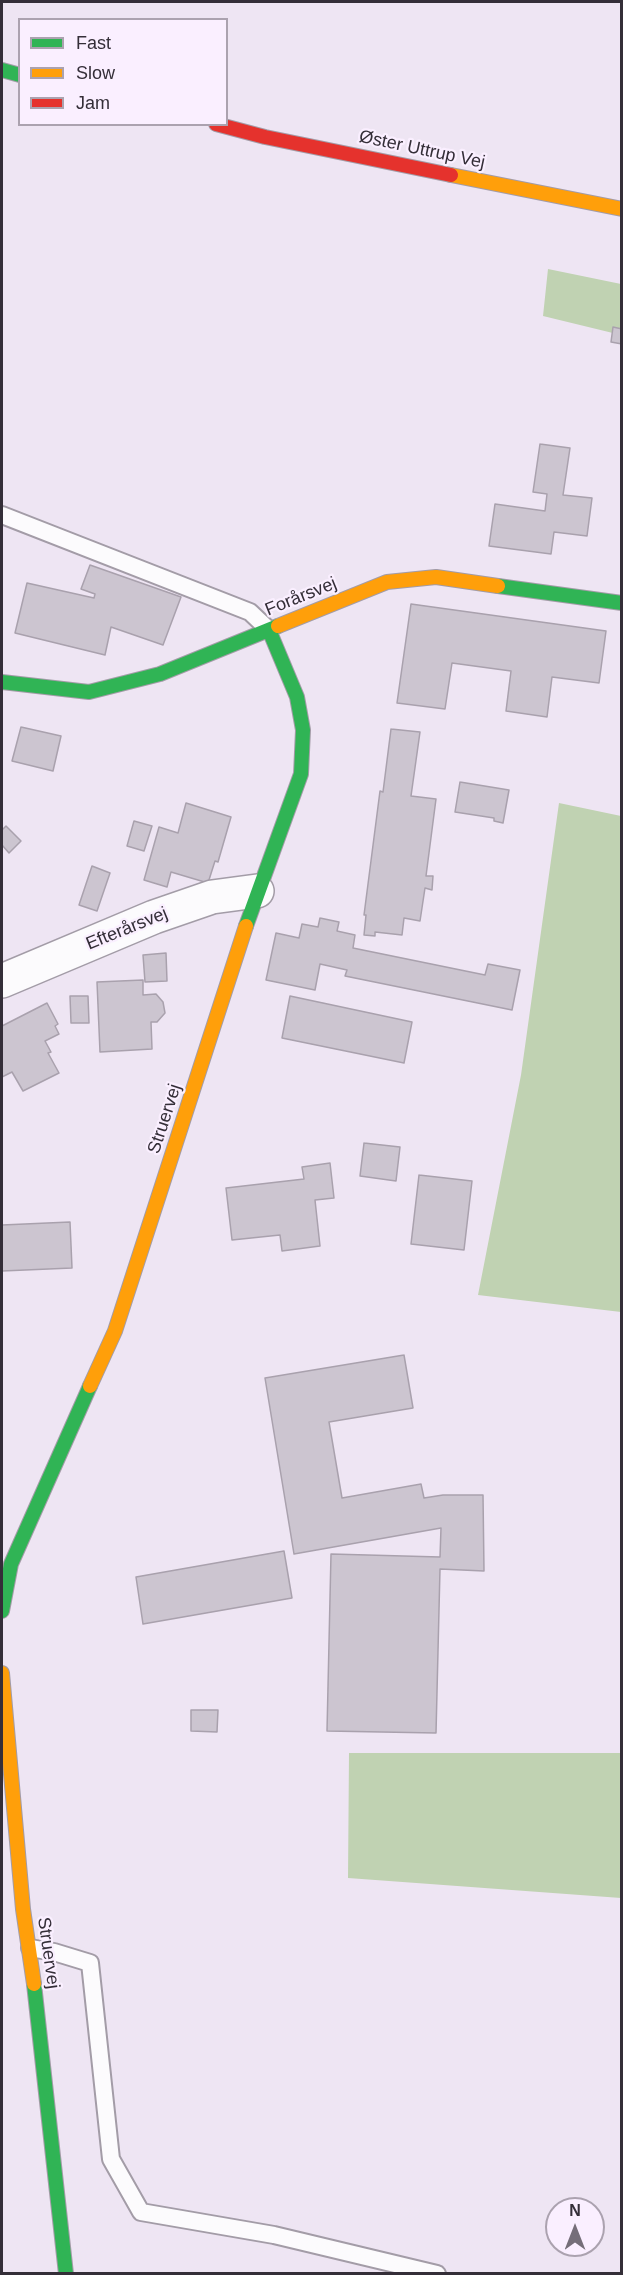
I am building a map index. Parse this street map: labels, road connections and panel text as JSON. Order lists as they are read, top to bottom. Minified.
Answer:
{"streets":{"street":["Øster Uttrup Vej","Forårsvej","Efterårsvej","Struervej"]},"crossings":[["Forårsvej","Struervej"],["Efterårsvej","Struervej"]],"legend":["Fast","Slow","Jam"],"north":"top"}
